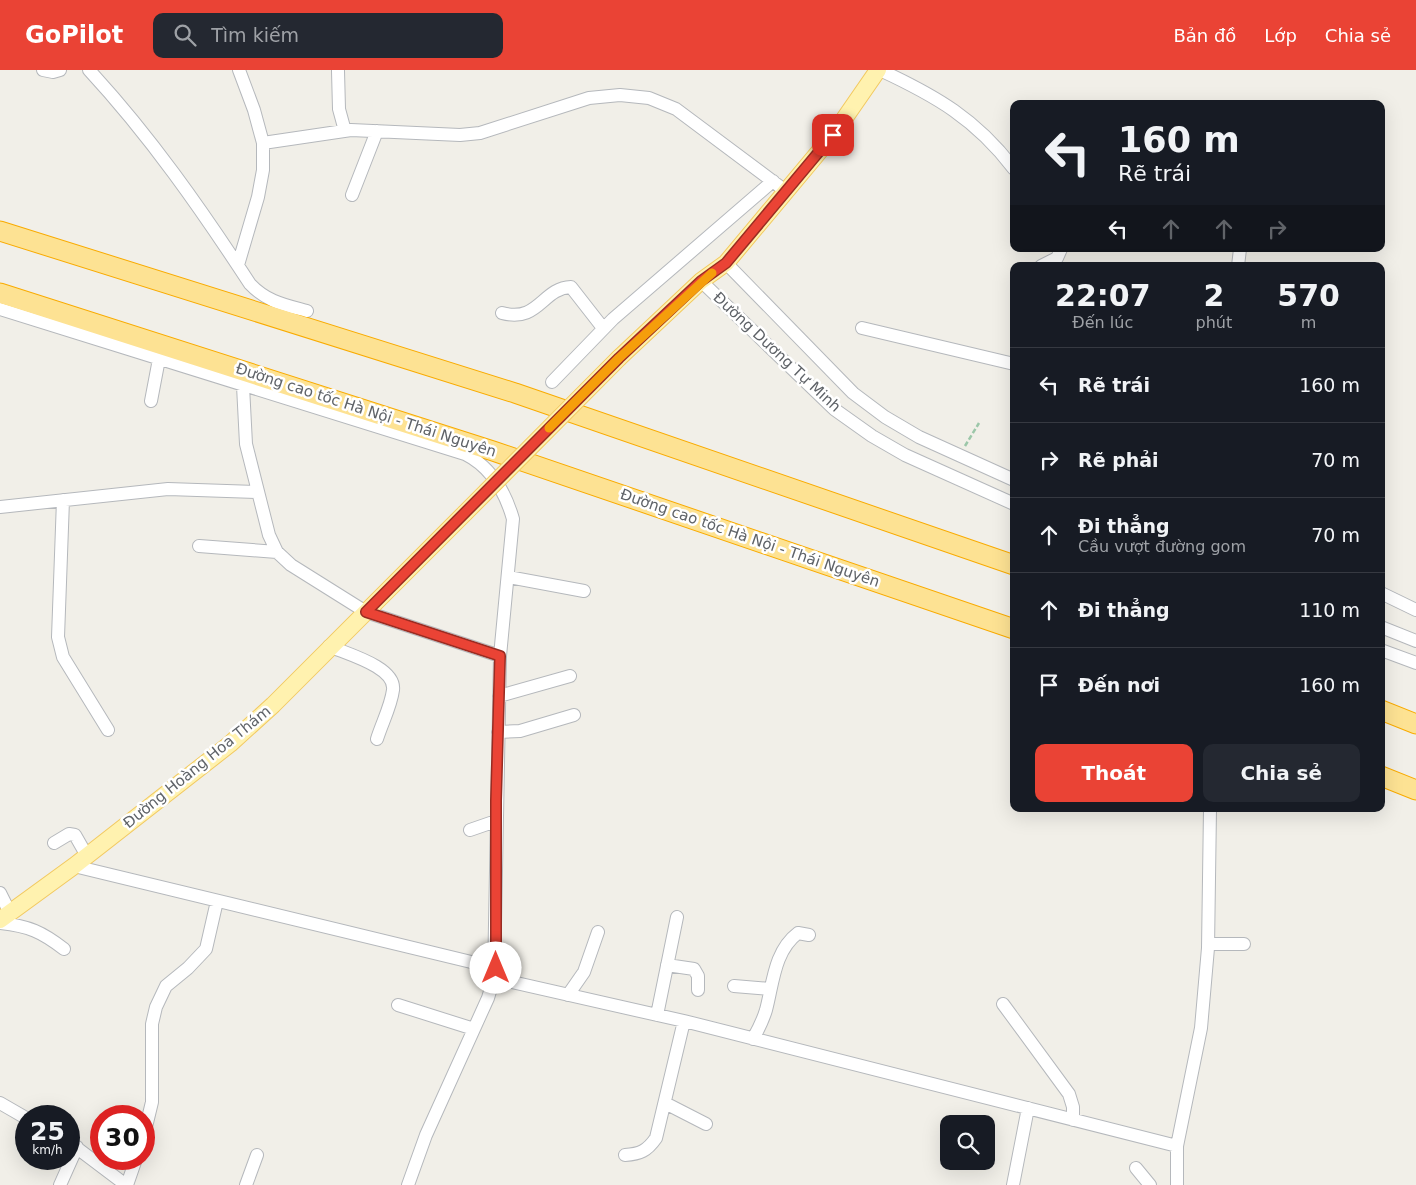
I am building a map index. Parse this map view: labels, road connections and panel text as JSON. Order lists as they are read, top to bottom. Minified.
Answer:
{"streets":{"highway":["Đường cao tốc Hà Nội - Thái Nguyên"],"main road":["Đường Hoàng Hoa Thám"],"street":["Đường Dương Tự Minh"]},"crossings":[["Đường Dương Tự Minh","Đường Hoàng Hoa Thám"]],"page":{"header":"GoPilot","search":"Tìm kiếm","nav":["Bản đồ","Lớp","Chia sẻ"],"turn":["160 m","Rẽ trái"],"eta":["22:07","Đến lúc","2","phút","570","m"],"list":[{"name":"Rẽ trái","value":"160 m"},{"name":"Rẽ phải","value":"70 m"},{"name":"Đi thẳng","note":"Cầu vượt đường gom","value":"70 m"},{"name":"Đi thẳng","value":"110 m"},{"name":"Đến nơi","value":"160 m"}],"buttons":["Thoát","Chia sẻ"],"speed":"25 km/h","limit":"30"}}
